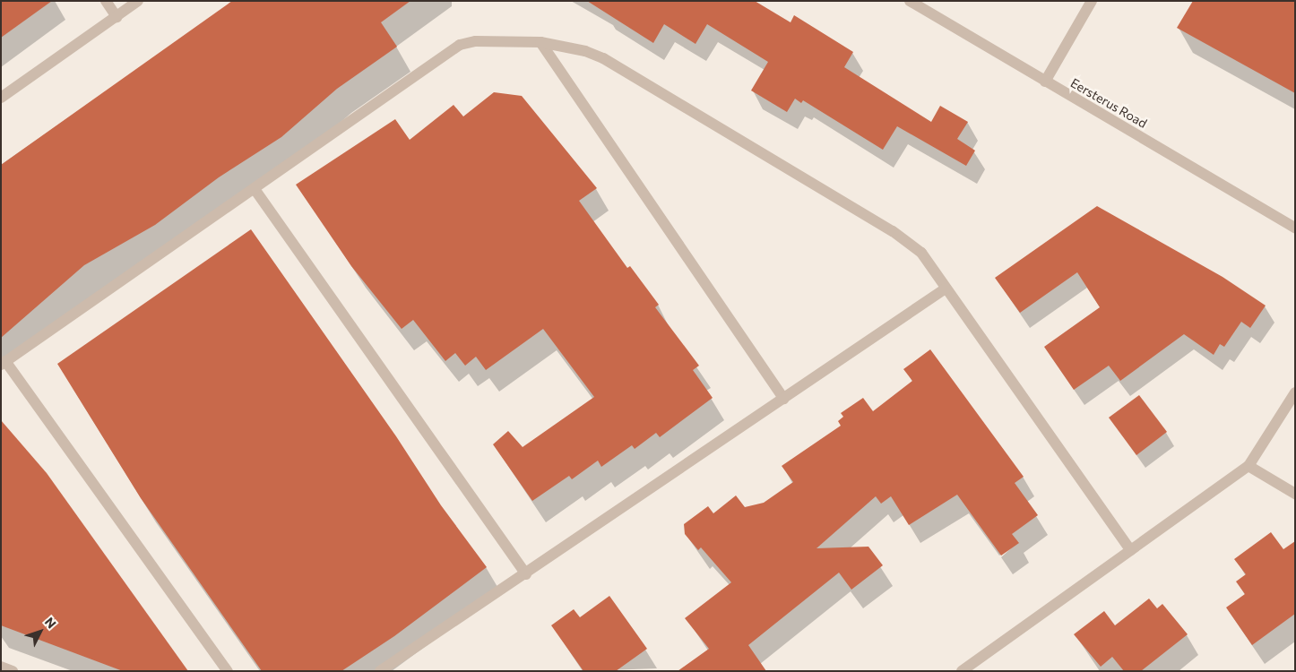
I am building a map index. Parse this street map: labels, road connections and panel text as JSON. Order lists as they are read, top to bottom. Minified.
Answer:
{"streets":{"street":["Eersterus Road"]},"north":"top right"}
